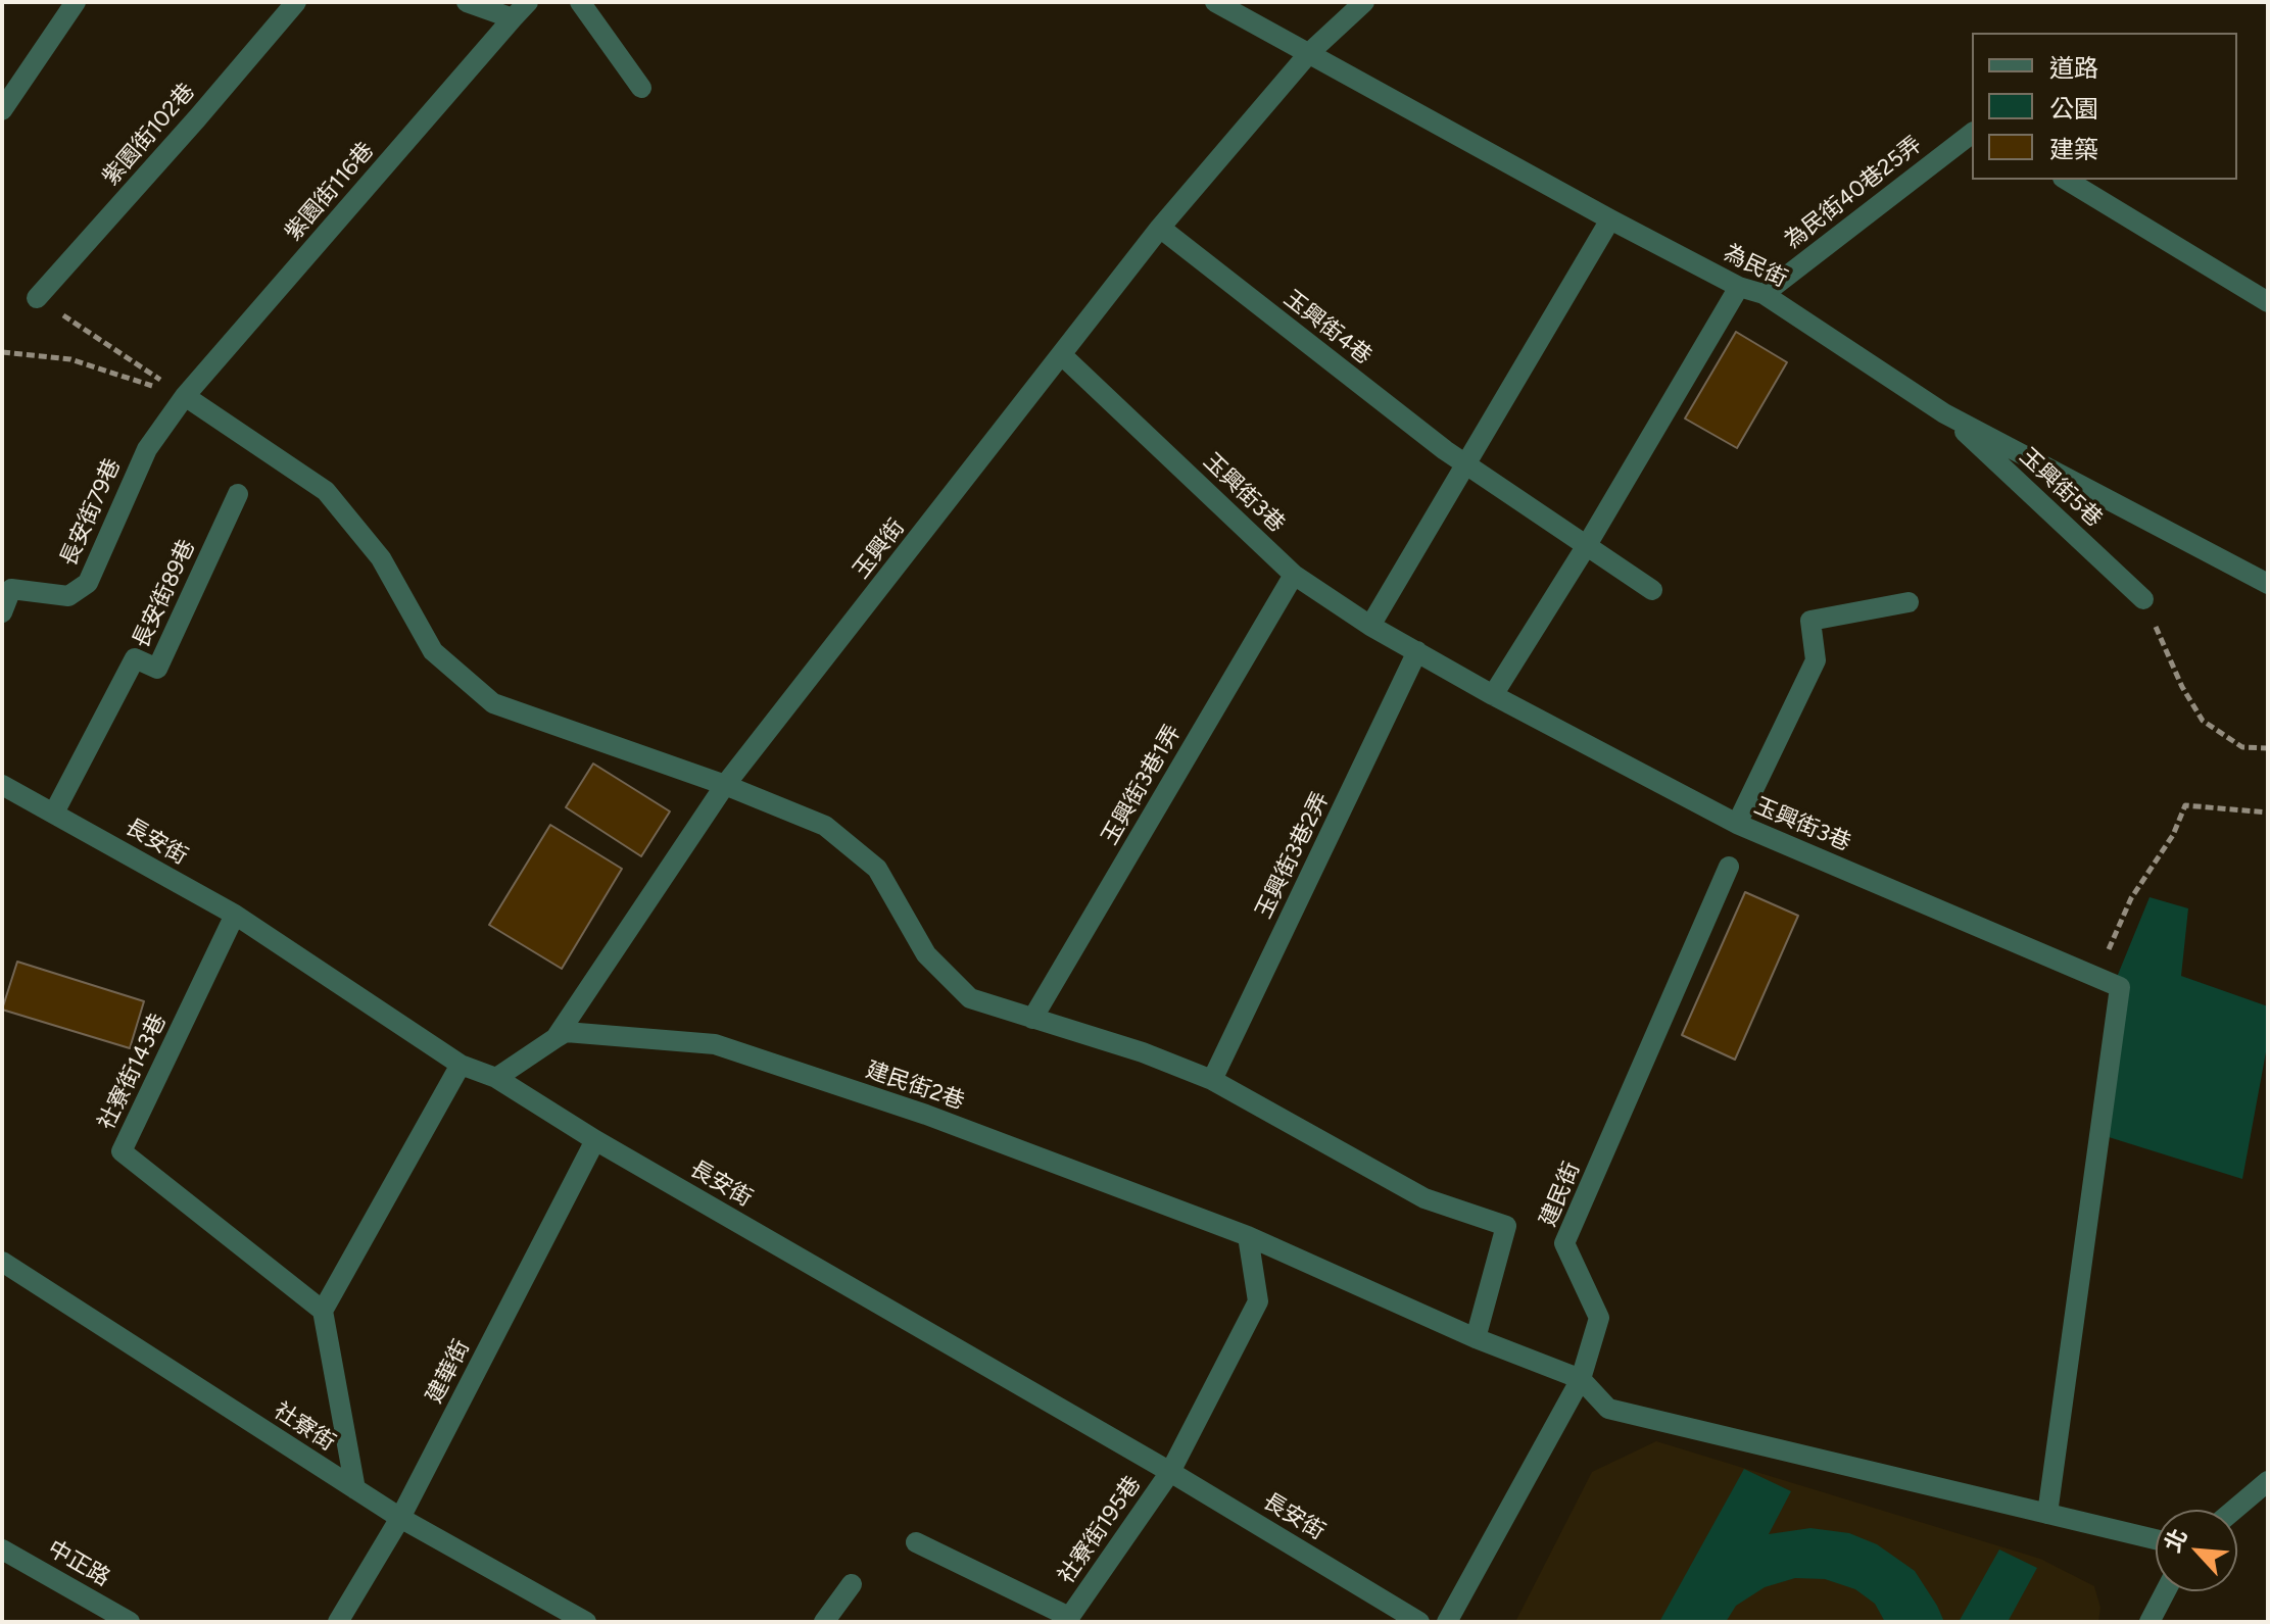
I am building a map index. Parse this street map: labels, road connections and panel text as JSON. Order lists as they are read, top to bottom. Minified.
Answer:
{"streets":{"street":["紫園街102巷","紫園街116巷","為民街40巷25弄","為民街","玉興街4巷","玉興街5巷","玉興街3巷","長安街79巷","玉興街","長安街89巷","玉興街3巷1弄","長安街","玉興街3巷2弄","社寮街143巷","建民街2巷","建民街","建華街","社寮街","社寮街195巷","中正路"]},"crossings":[["紫園街116巷","長安街79巷"],["為民街40巷25弄","為民街"],["為民街","玉興街5巷"],["為民街","玉興街"],["玉興街4巷","玉興街"],["玉興街3巷","玉興街"],["玉興街3巷","玉興街3巷1弄"],["玉興街3巷","玉興街3巷2弄"],["玉興街","長安街"],["玉興街","建民街2巷"],["長安街89巷","長安街"],["長安街","社寮街143巷"],["長安街","建華街"],["長安街","社寮街195巷"],["建民街2巷","建民街"],["建民街2巷","社寮街195巷"],["建華街","社寮街"]],"legend":["道路","公園","建築"],"north":"top left"}
